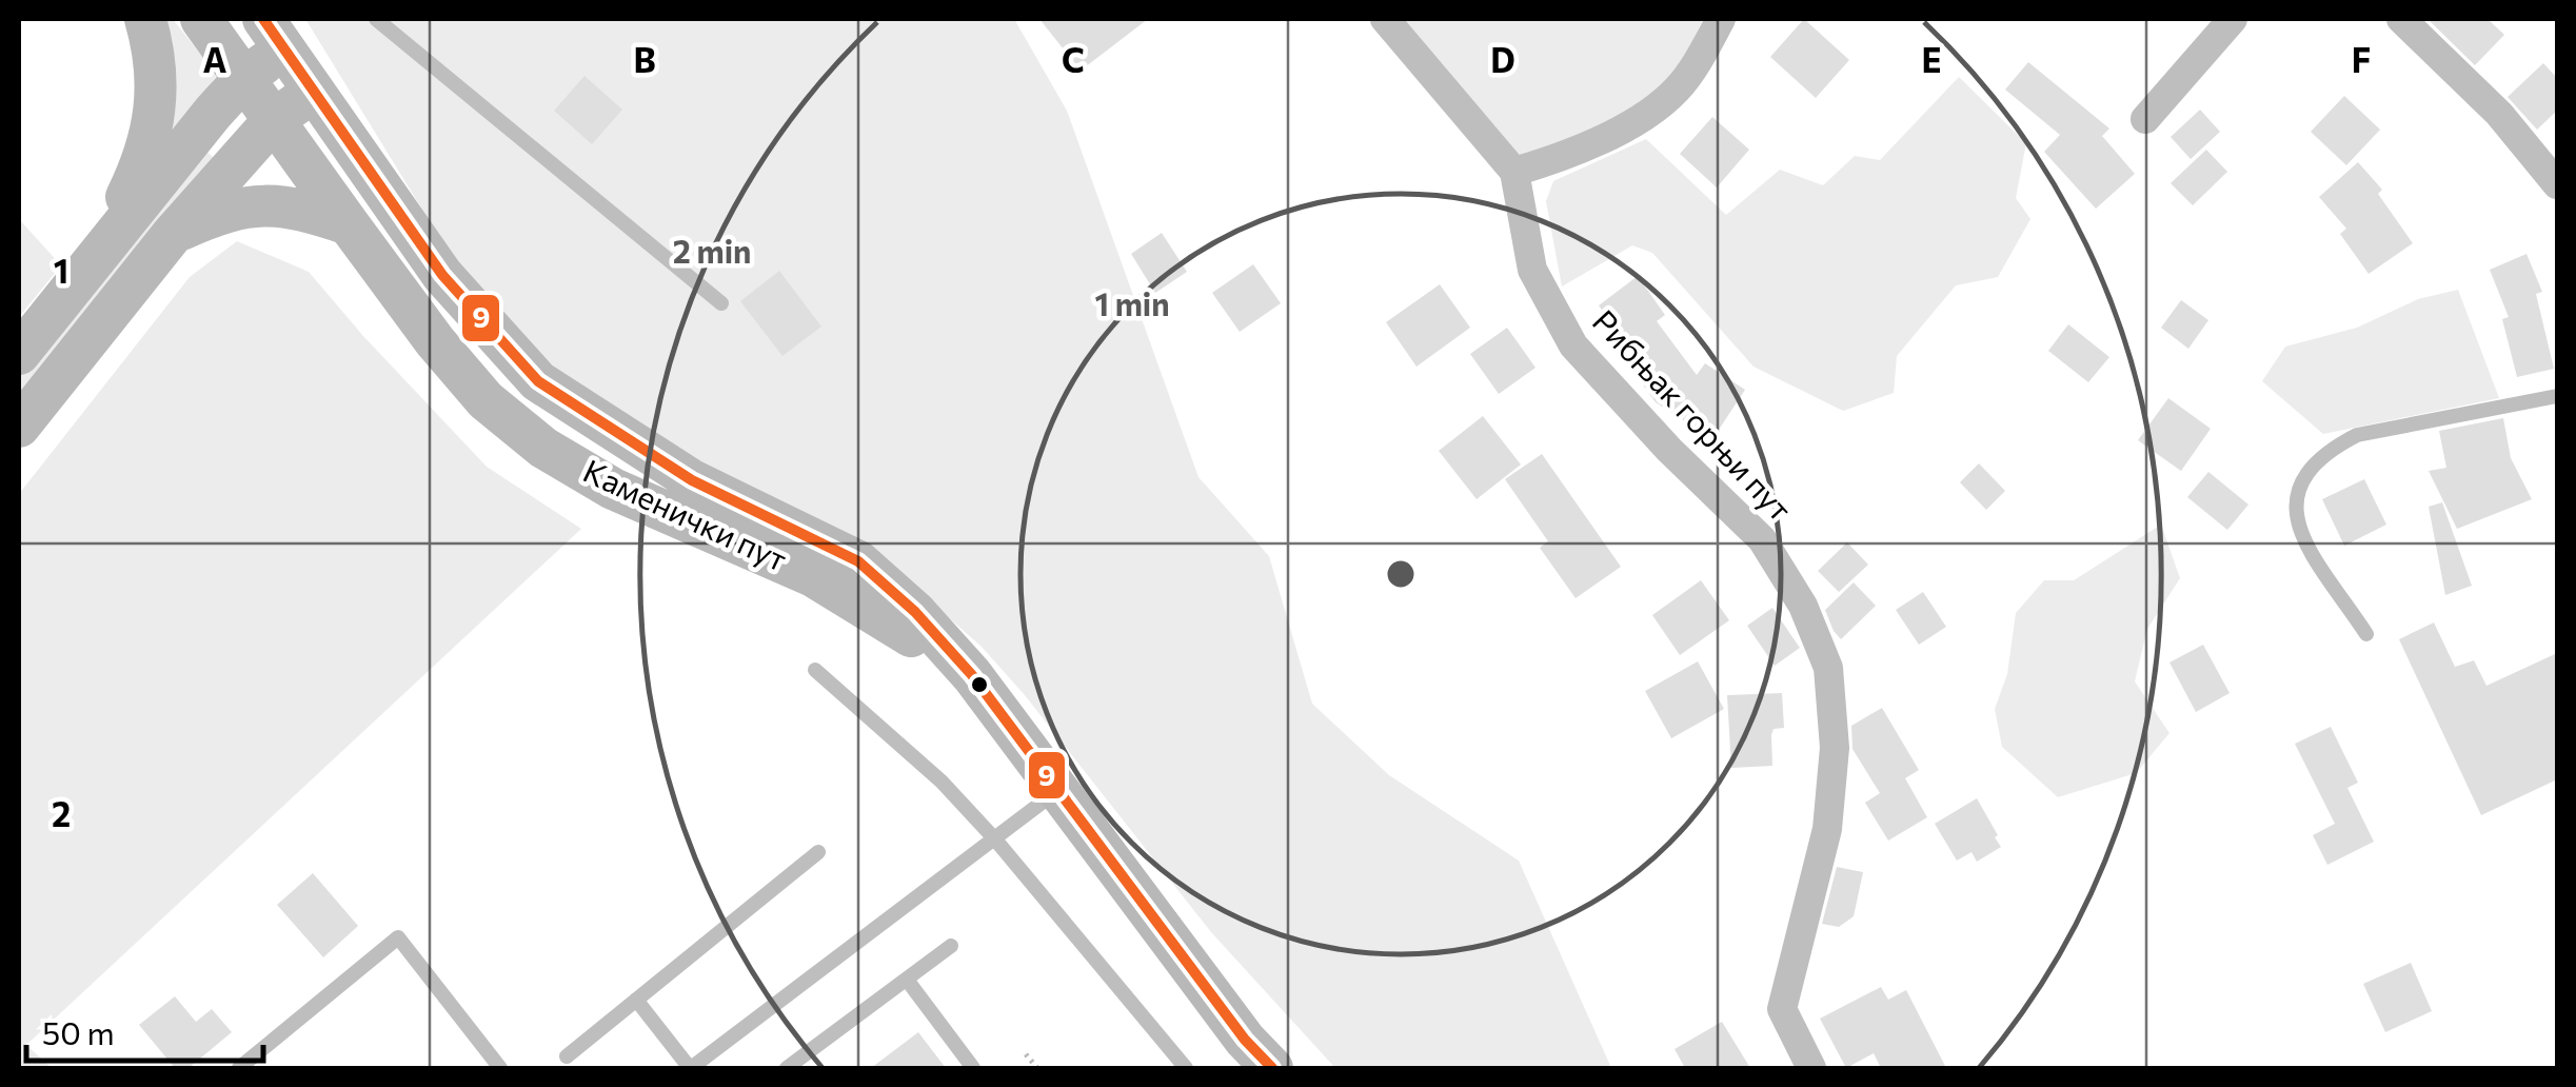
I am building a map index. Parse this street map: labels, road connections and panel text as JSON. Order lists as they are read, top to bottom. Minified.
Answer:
{"streets":{"main road":["Каменички пут"],"street":["Рибњак горњи пут"]},"lines":["transit line 9"],"scale_bar":"50 m","grid":{"columns":["A","B","C","D","E","F"],"rows":["1","2"]},"rings":["2 min","1 min"]}
